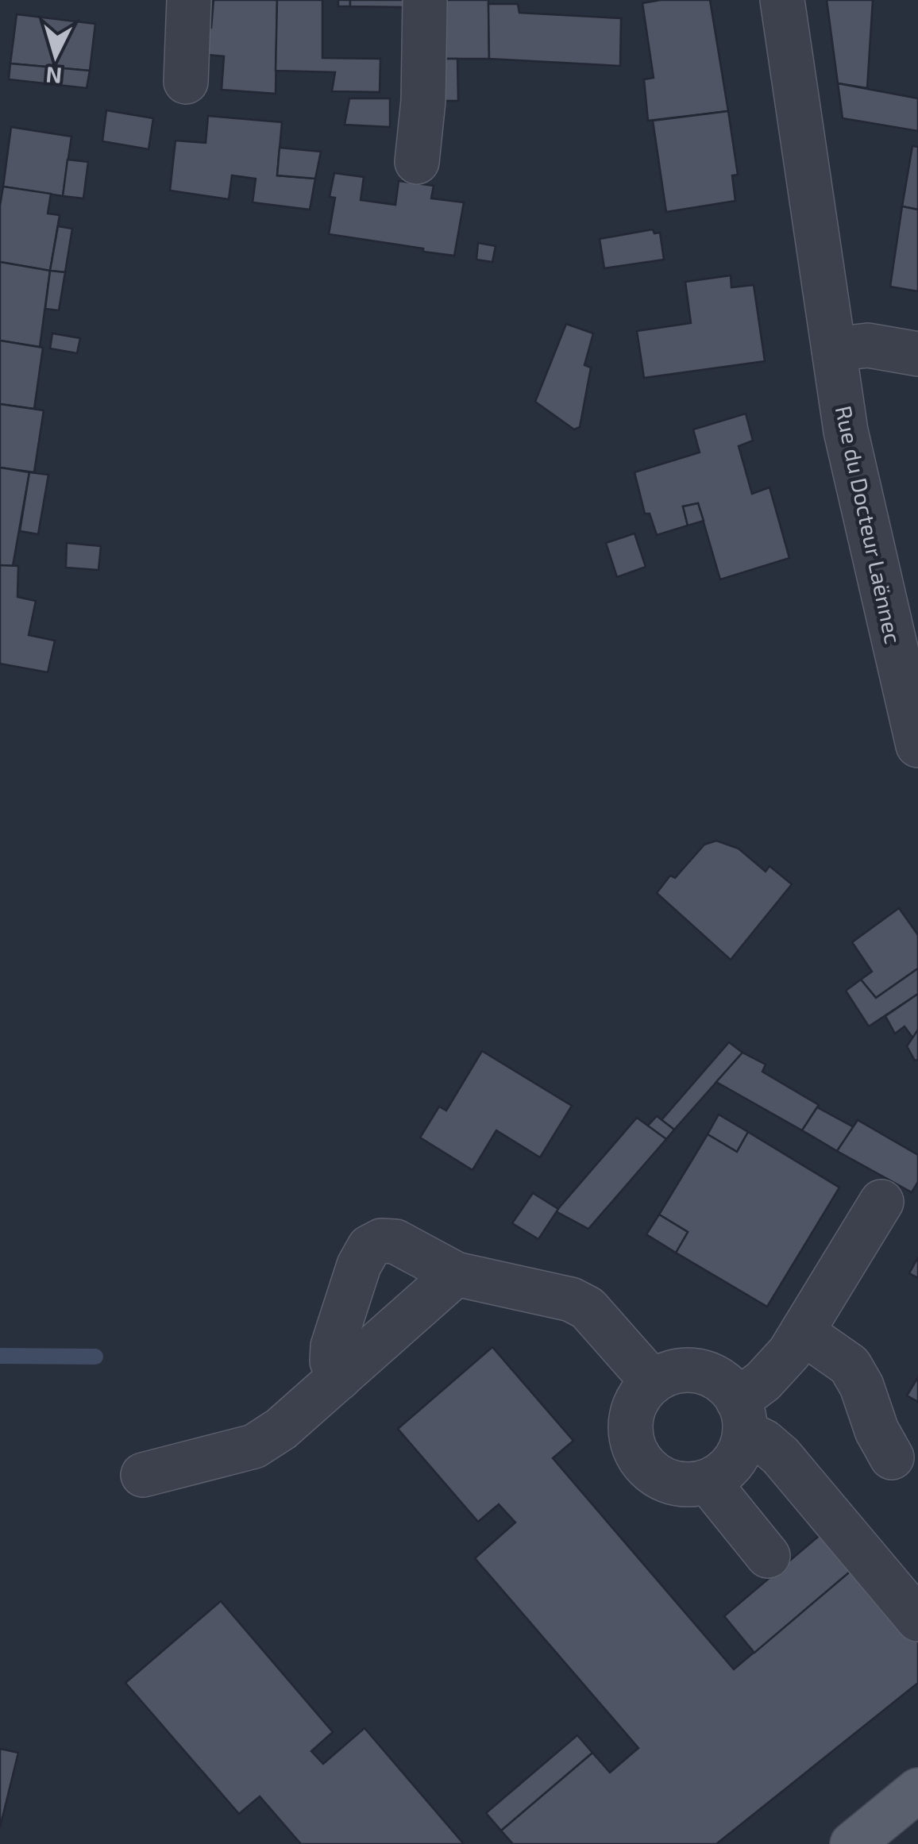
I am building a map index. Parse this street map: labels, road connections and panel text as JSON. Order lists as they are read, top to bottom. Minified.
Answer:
{"streets":{"street":["Rue du Docteur Laënnec"]},"north":"bottom"}
